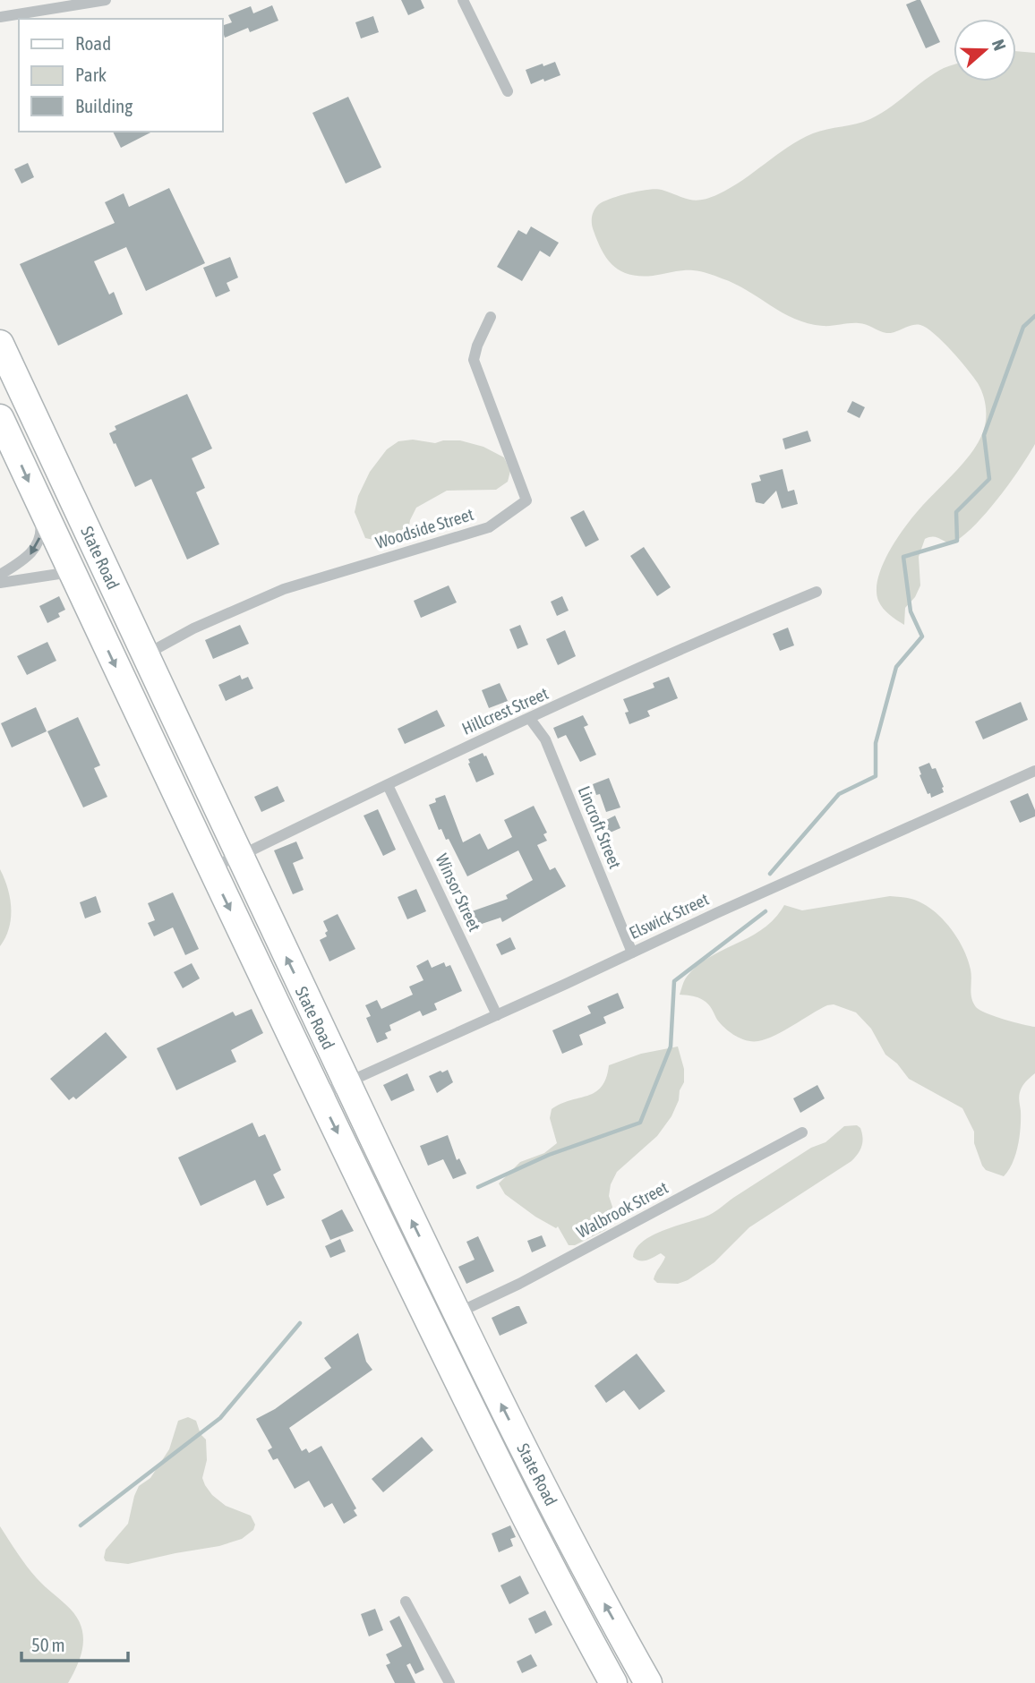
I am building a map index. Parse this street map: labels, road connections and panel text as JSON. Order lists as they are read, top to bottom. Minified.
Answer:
{"streets":{"main road":["State Road"],"street":["Woodside Street","Hillcrest Street","Lincroft Street","Winsor Street","Elswick Street","Walbrook Street"]},"crossings":[["Woodside Street","State Road"],["State Road","Hillcrest Street"],["State Road","Elswick Street"],["State Road","Walbrook Street"],["Hillcrest Street","Lincroft Street"],["Hillcrest Street","Winsor Street"],["Lincroft Street","Elswick Street"],["Winsor Street","Elswick Street"]],"legend":["Road","Park","Building"],"scale_bar":"50 m","north":"right"}
